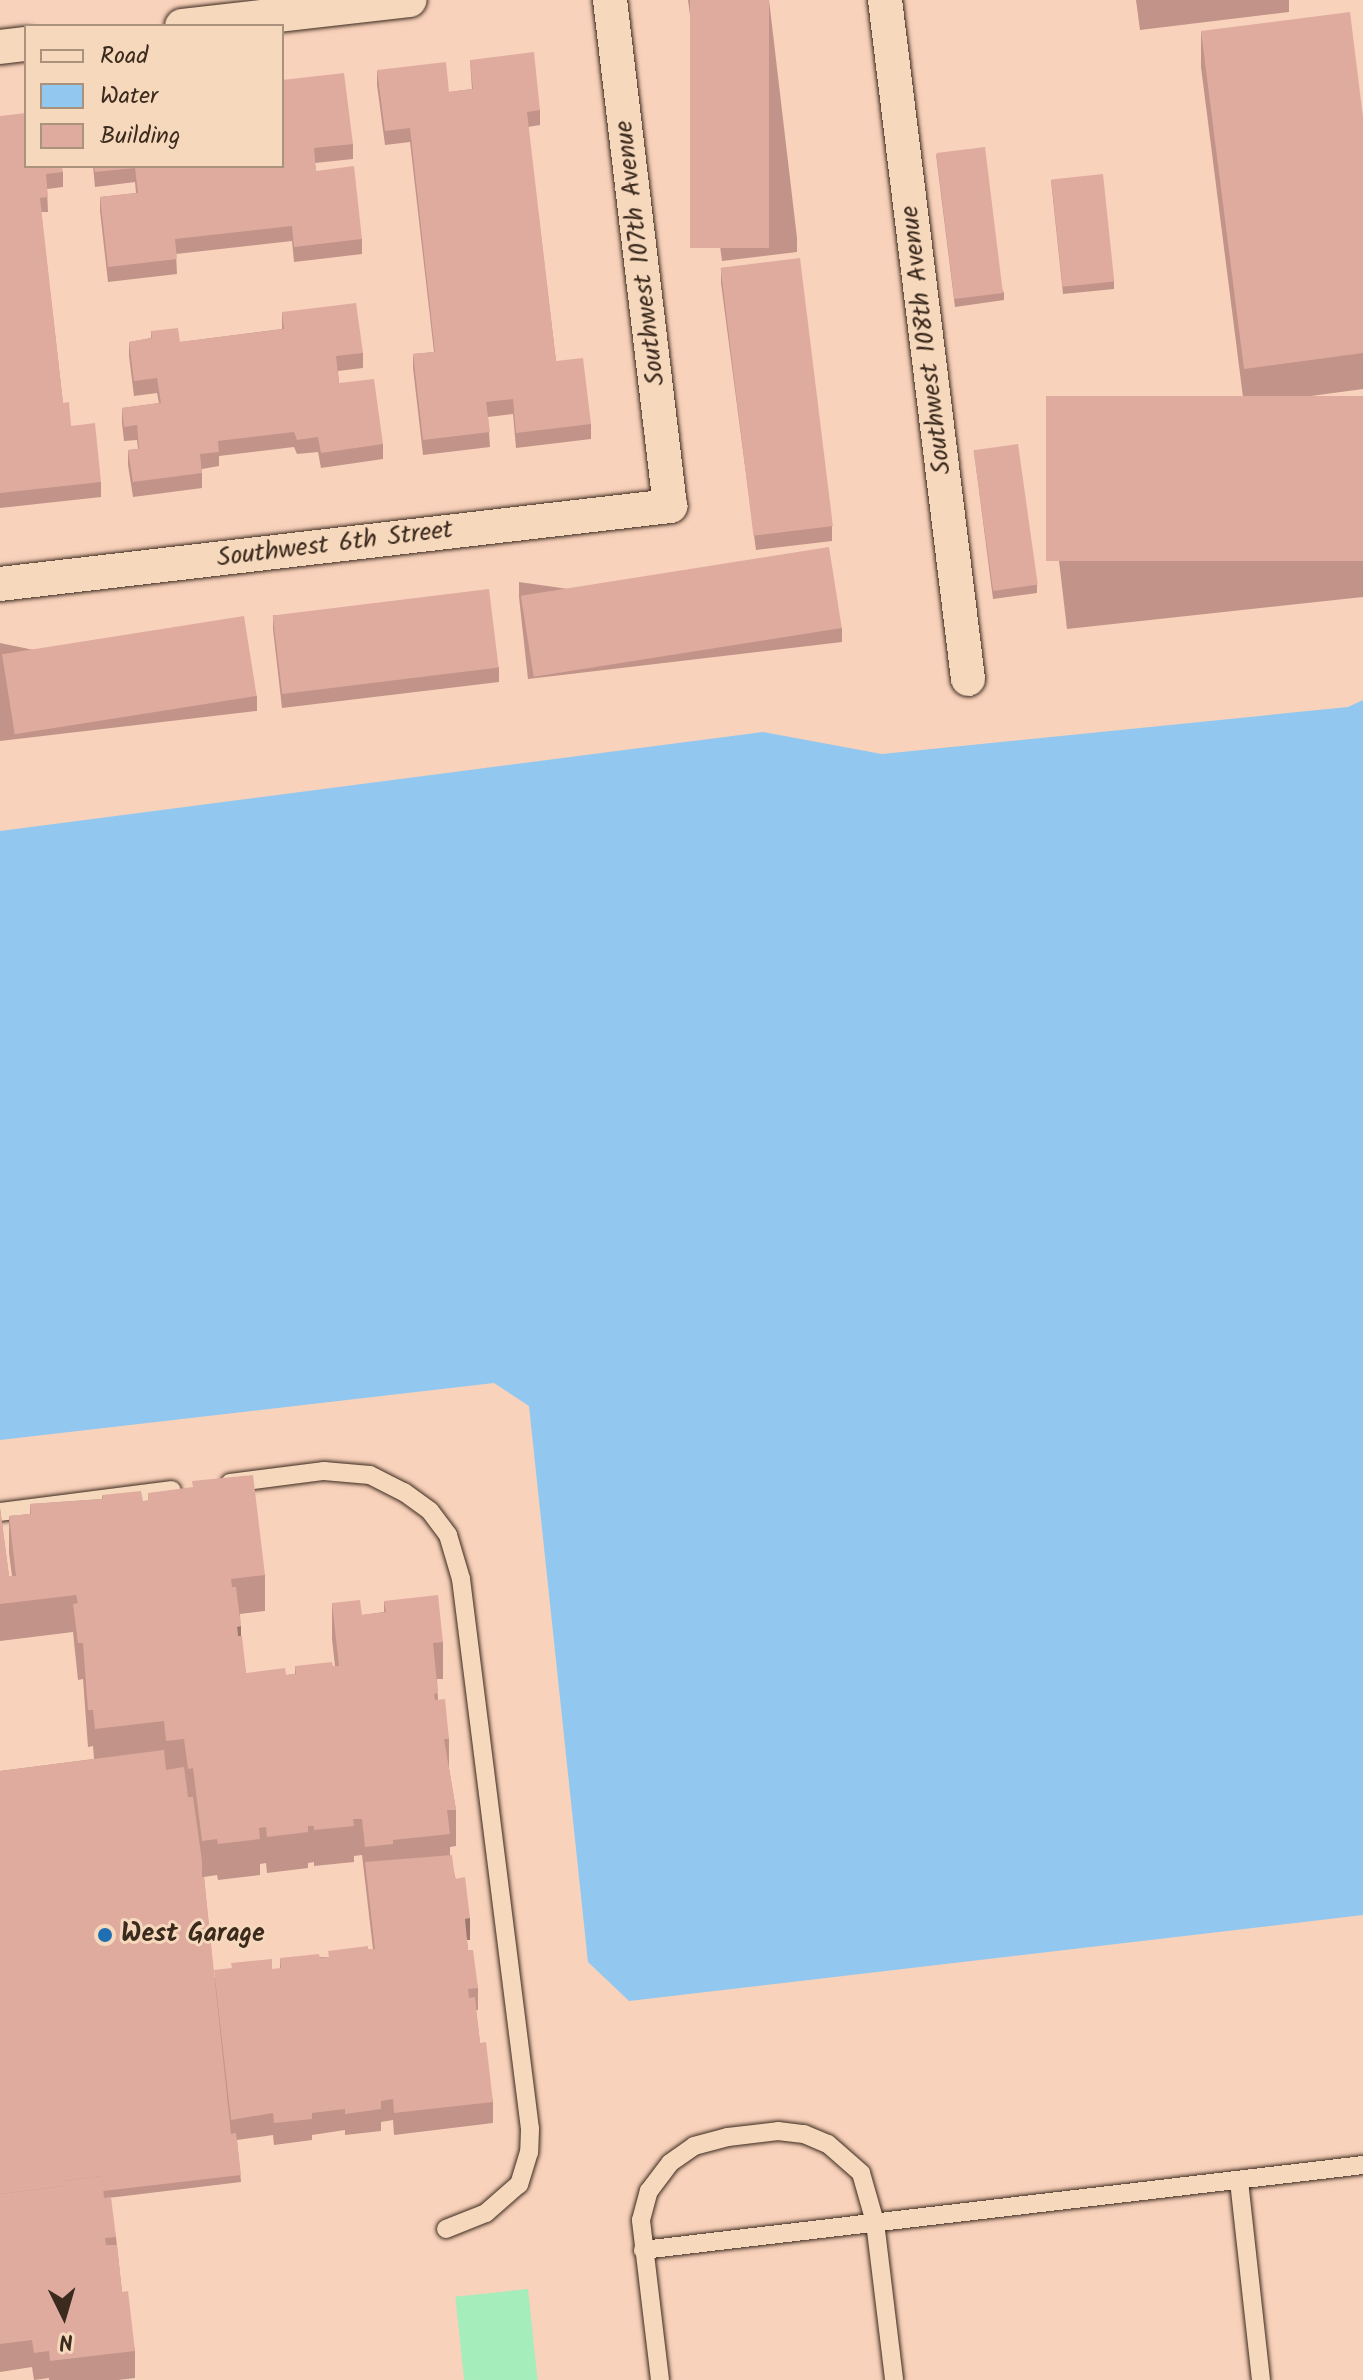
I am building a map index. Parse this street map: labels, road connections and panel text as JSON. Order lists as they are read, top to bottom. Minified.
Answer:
{"streets":{"street":["Southwest 107th Avenue","Southwest 108th Avenue","Southwest 6th Street"]},"crossings":[["Southwest 107th Avenue","Southwest 6th Street"]],"places":["West Garage"],"legend":["Road","Water","Building"],"north":"bottom"}
